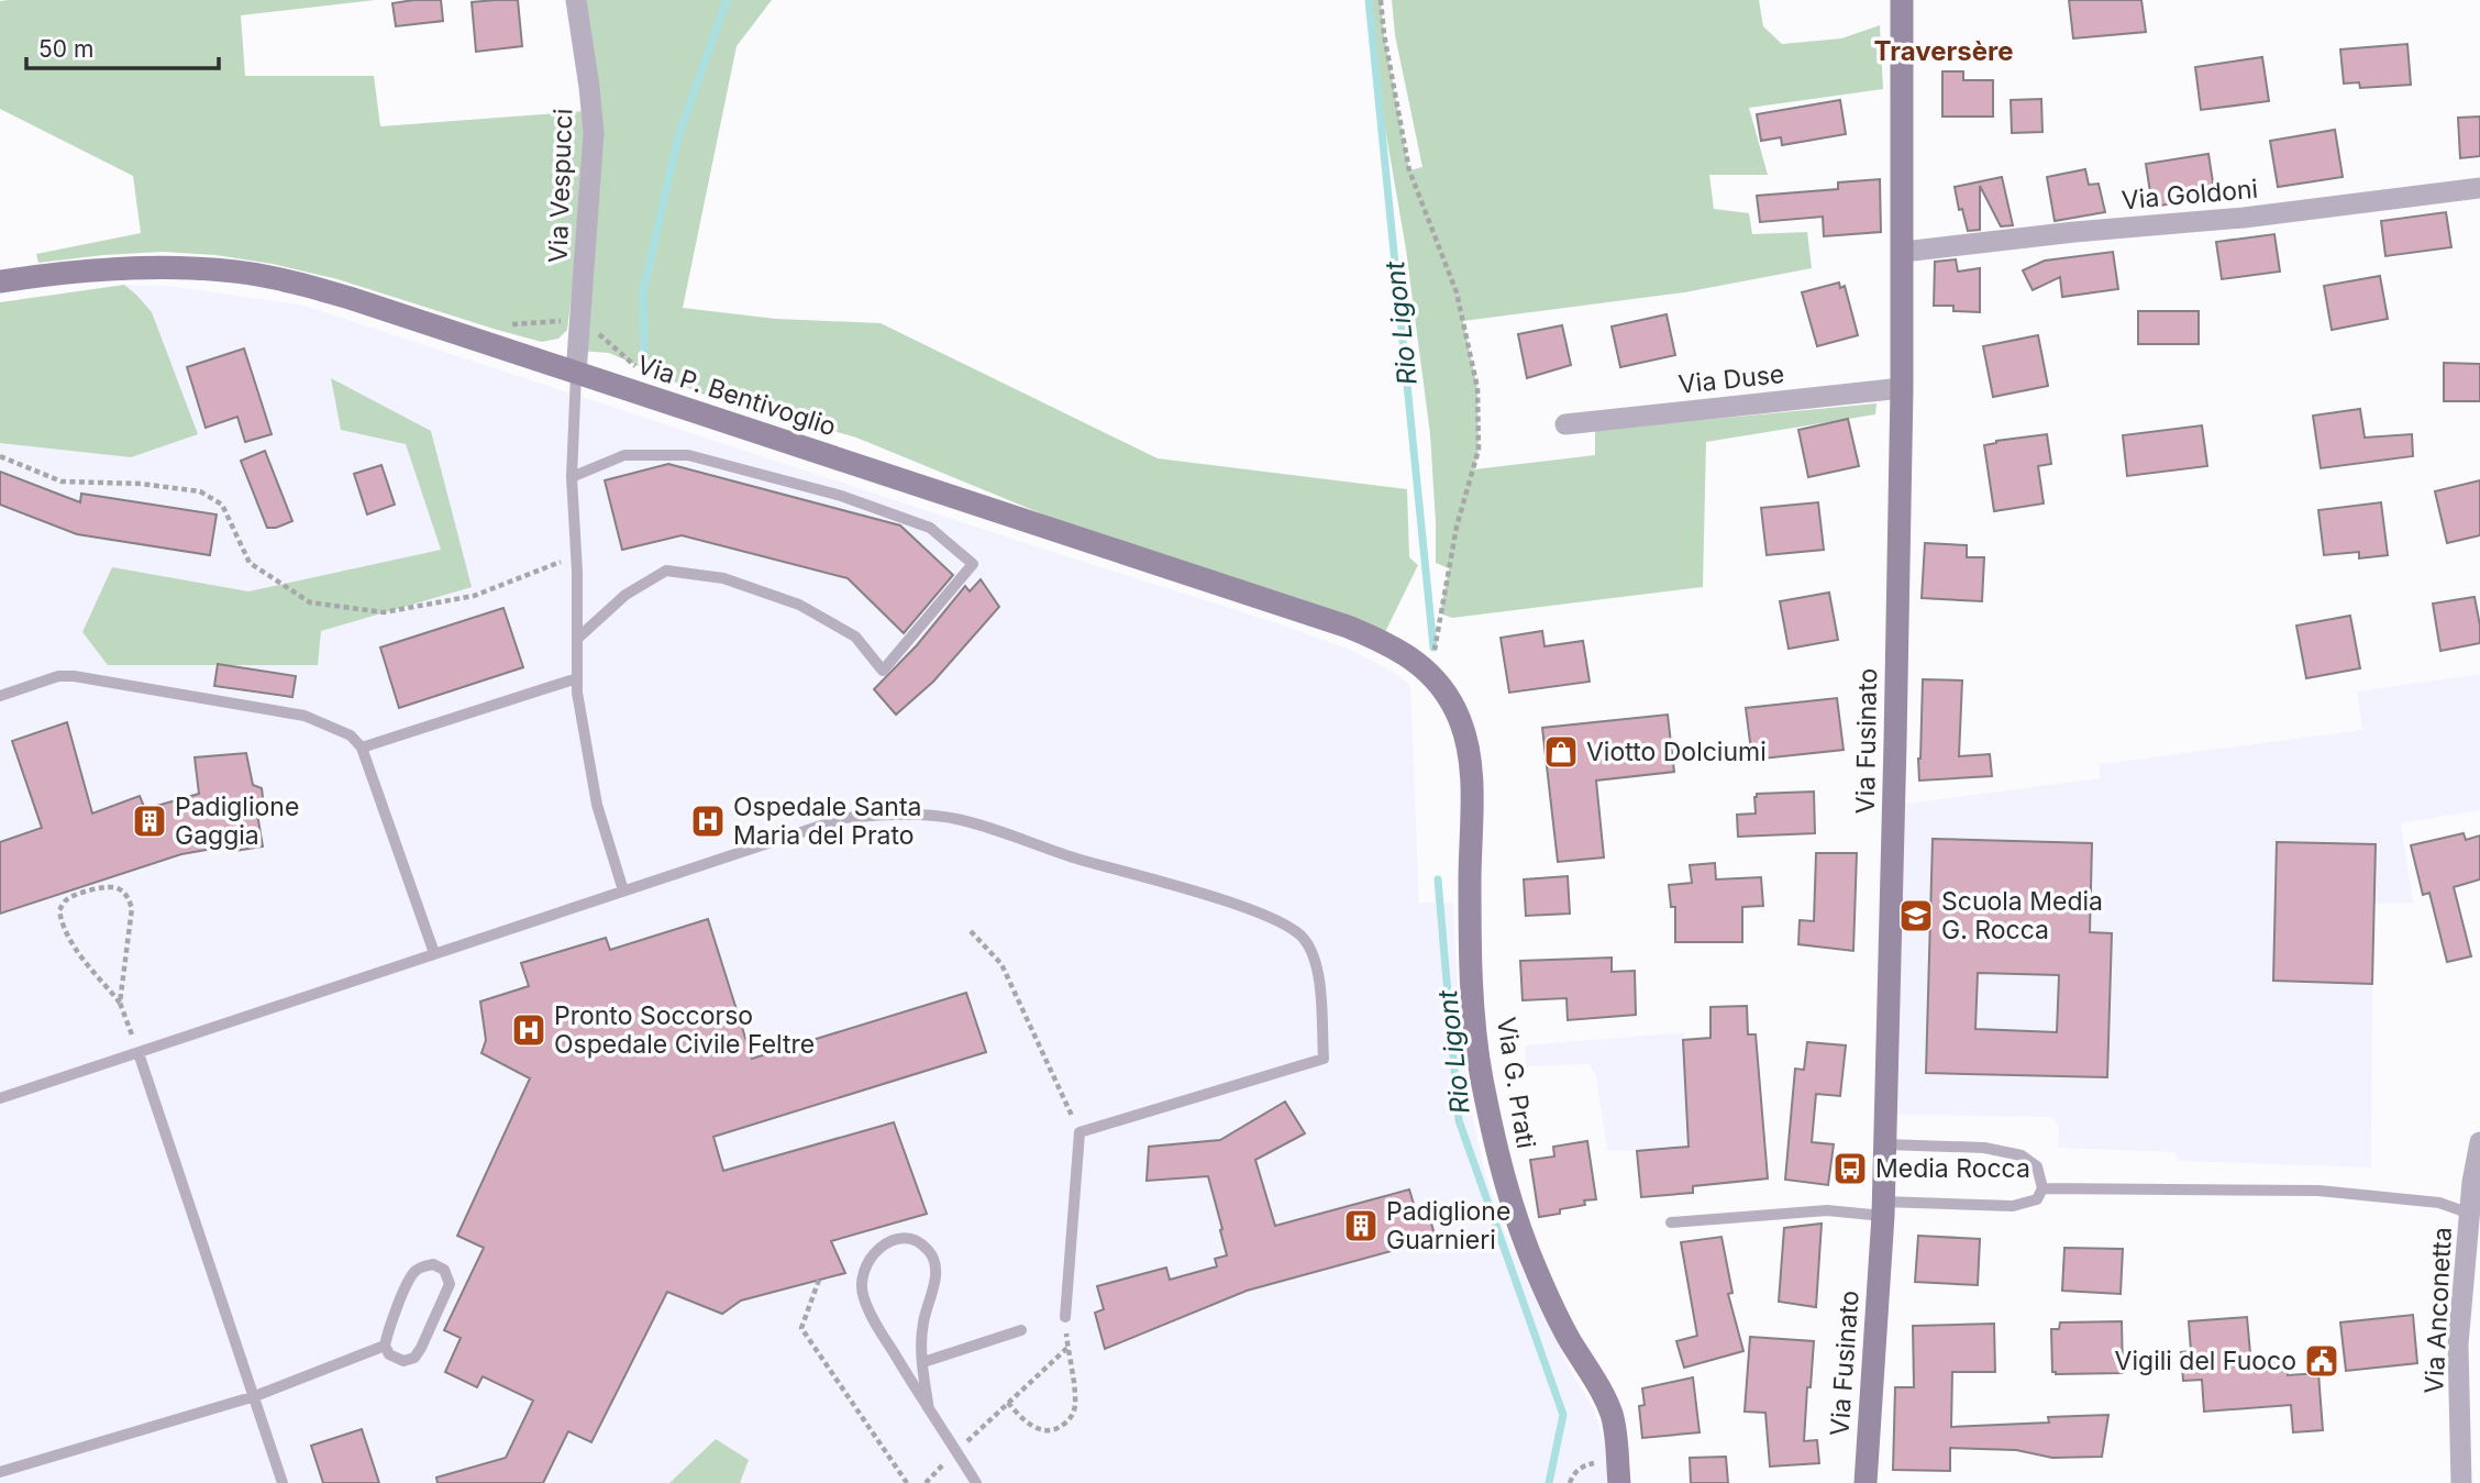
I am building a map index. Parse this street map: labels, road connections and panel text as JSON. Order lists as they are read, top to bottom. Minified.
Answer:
{"streets":{"street":["Via Vespucci","Via Goldoni","Via Duse","Via P. Bentivoglio","Via Fusinato","Via G. Prati","Via Anconetta"]},"crossings":[["Via Vespucci","Via P. Bentivoglio"],["Via Goldoni","Via Fusinato"],["Via Duse","Via Fusinato"],["Via P. Bentivoglio","Via G. Prati"]],"districts":["Traversère"],"water":["Rio Ligont"],"places":{"shop":["Viotto Dolciumi"],"building":["Padiglione Gaggia","Padiglione Guarnieri"],"hospital":["Ospedale Santa Maria del Prato","Pronto Soccorso Ospedale Civile Feltre"],"school or university":["Scuola Media G. Rocca"],"bus stop":["Media Rocca"],"public building":["Vigili del Fuoco"]},"scale_bar":"50 m"}
